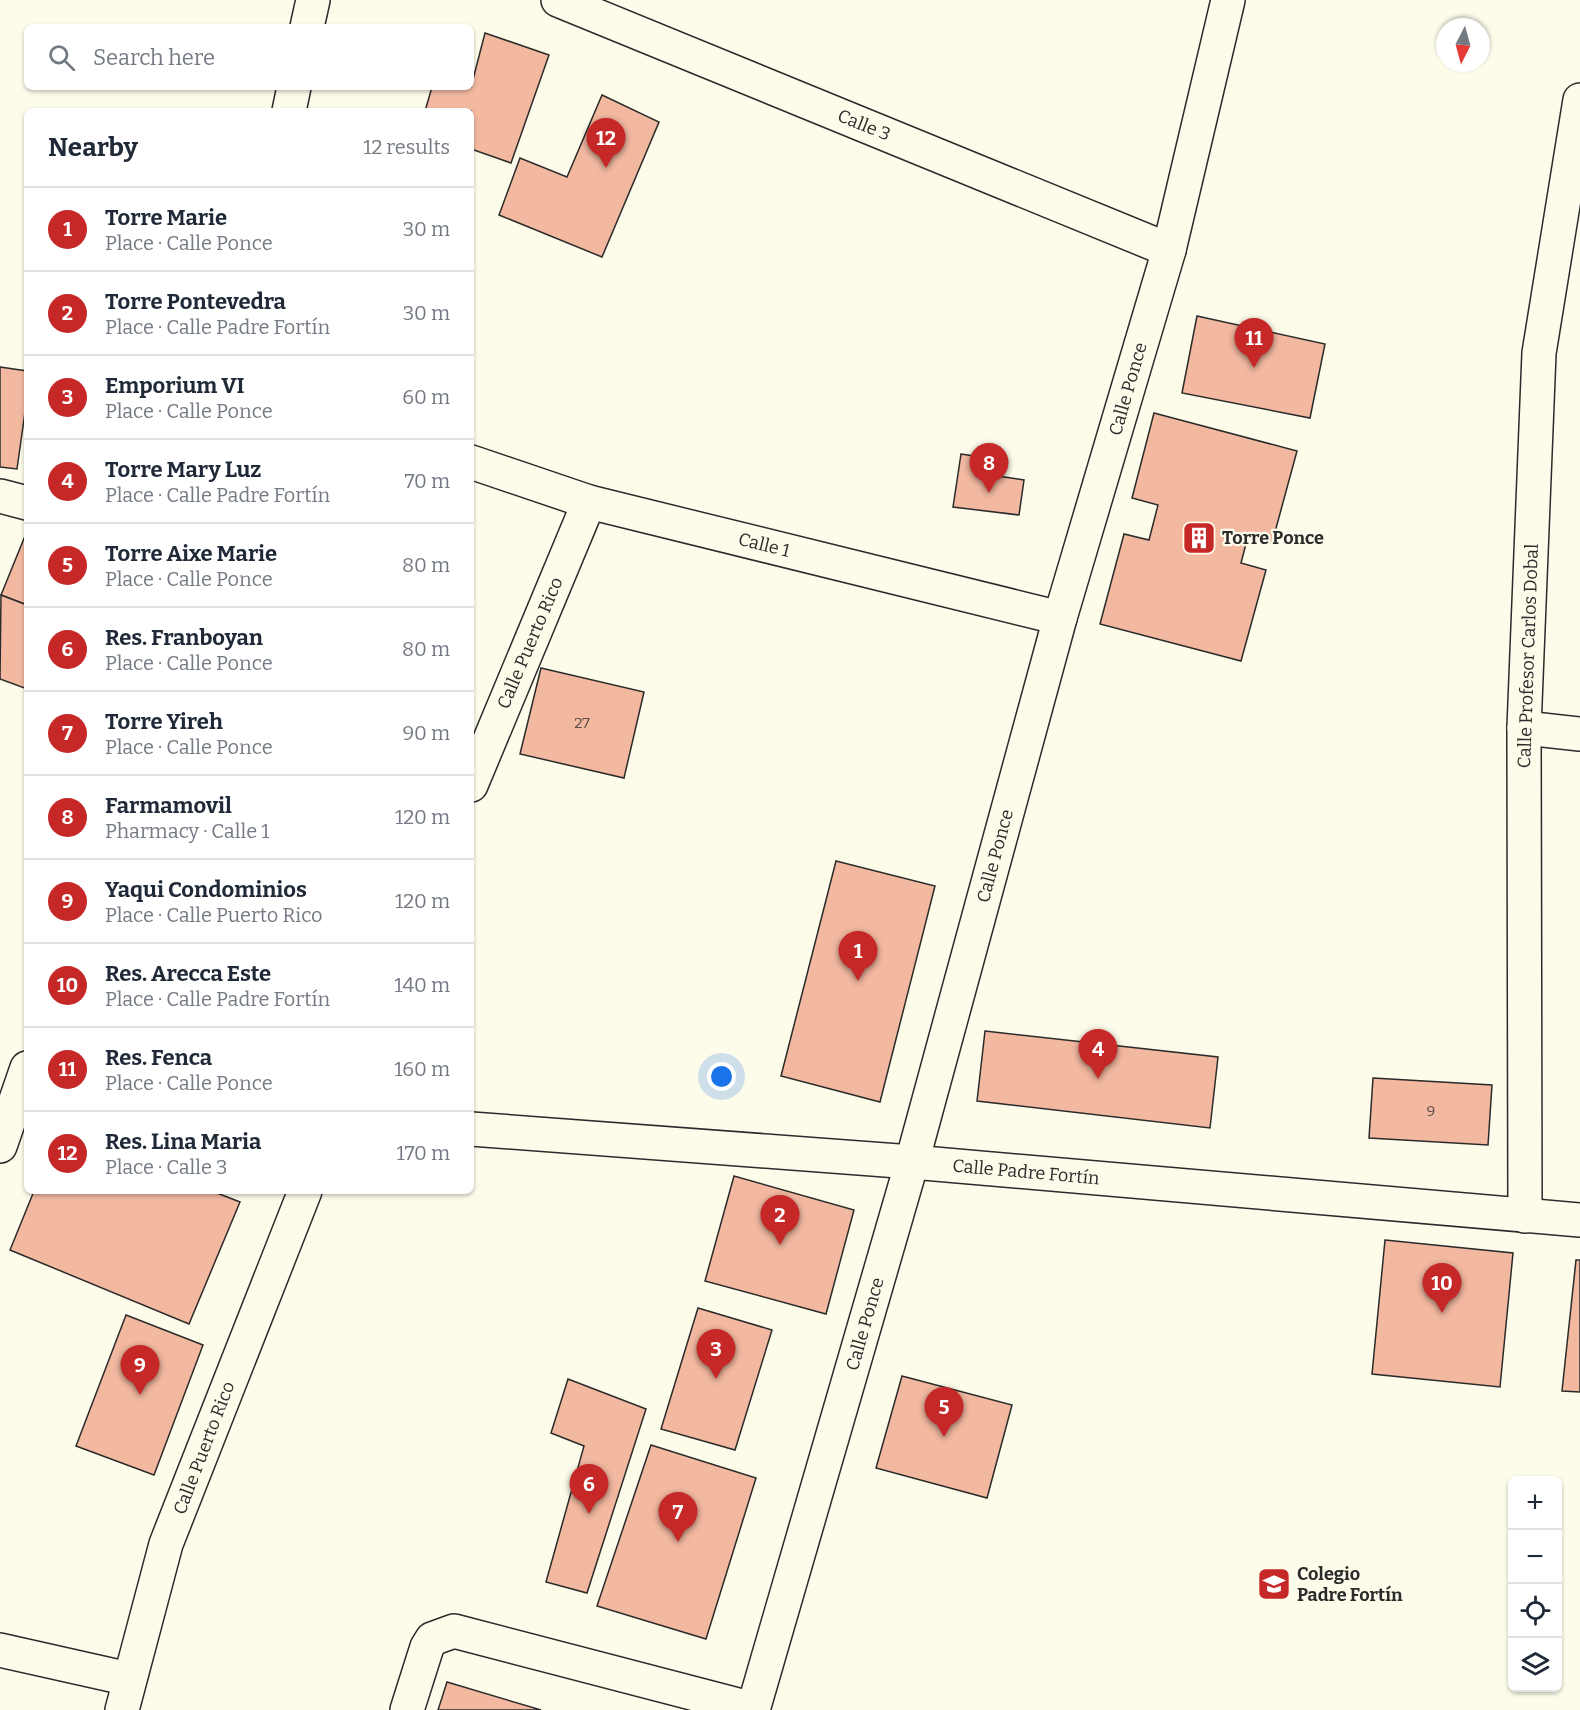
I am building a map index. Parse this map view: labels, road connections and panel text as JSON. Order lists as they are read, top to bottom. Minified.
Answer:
{"streets":{"street":["Calle 3","Calle Ponce","Calle 1","Calle Puerto Rico","Calle Profesor Carlos Dobal","Calle Padre Fortín"]},"crossings":[["Calle 3","Calle Ponce"],["Calle Ponce","Calle 1"],["Calle Ponce","Calle Padre Fortín"],["Calle 1","Calle Puerto Rico"],["Calle Profesor Carlos Dobal","Calle Padre Fortín"]],"places":{"building":["Torre Ponce"],"school or university":["Colegio Padre Fortín"]},"house_numbers":["27","9"],"north":"bottom","page":{"search":"Search here","heading":["Nearby","12 results"],"pins":["12","11","8","1","4","2","10","3","9","5","6","7"],"list":[{"mark":"1","name":"Torre Marie","note":"Place · Calle Ponce","value":"30 m"},{"mark":"2","name":"Torre Pontevedra","note":"Place · Calle Padre Fortín","value":"30 m"},{"mark":"3","name":"Emporium VI","note":"Place · Calle Ponce","value":"60 m"},{"mark":"4","name":"Torre Mary Luz","note":"Place · Calle Padre Fortín","value":"70 m"},{"mark":"5","name":"Torre Aixe Marie","note":"Place · Calle Ponce","value":"80 m"},{"mark":"6","name":"Res. Franboyan","note":"Place · Calle Ponce","value":"80 m"},{"mark":"7","name":"Torre Yireh","note":"Place · Calle Ponce","value":"90 m"},{"mark":"8","name":"Farmamovil","note":"Pharmacy · Calle 1","value":"120 m"},{"mark":"9","name":"Yaqui Condominios","note":"Place · Calle Puerto Rico","value":"120 m"},{"mark":"10","name":"Res. Arecca Este","note":"Place · Calle Padre Fortín","value":"140 m"},{"mark":"11","name":"Res. Fenca","note":"Place · Calle Ponce","value":"160 m"},{"mark":"12","name":"Res. Lina Maria","note":"Place · Calle 3","value":"170 m"}],"map_buttons":["+","−"]}}
